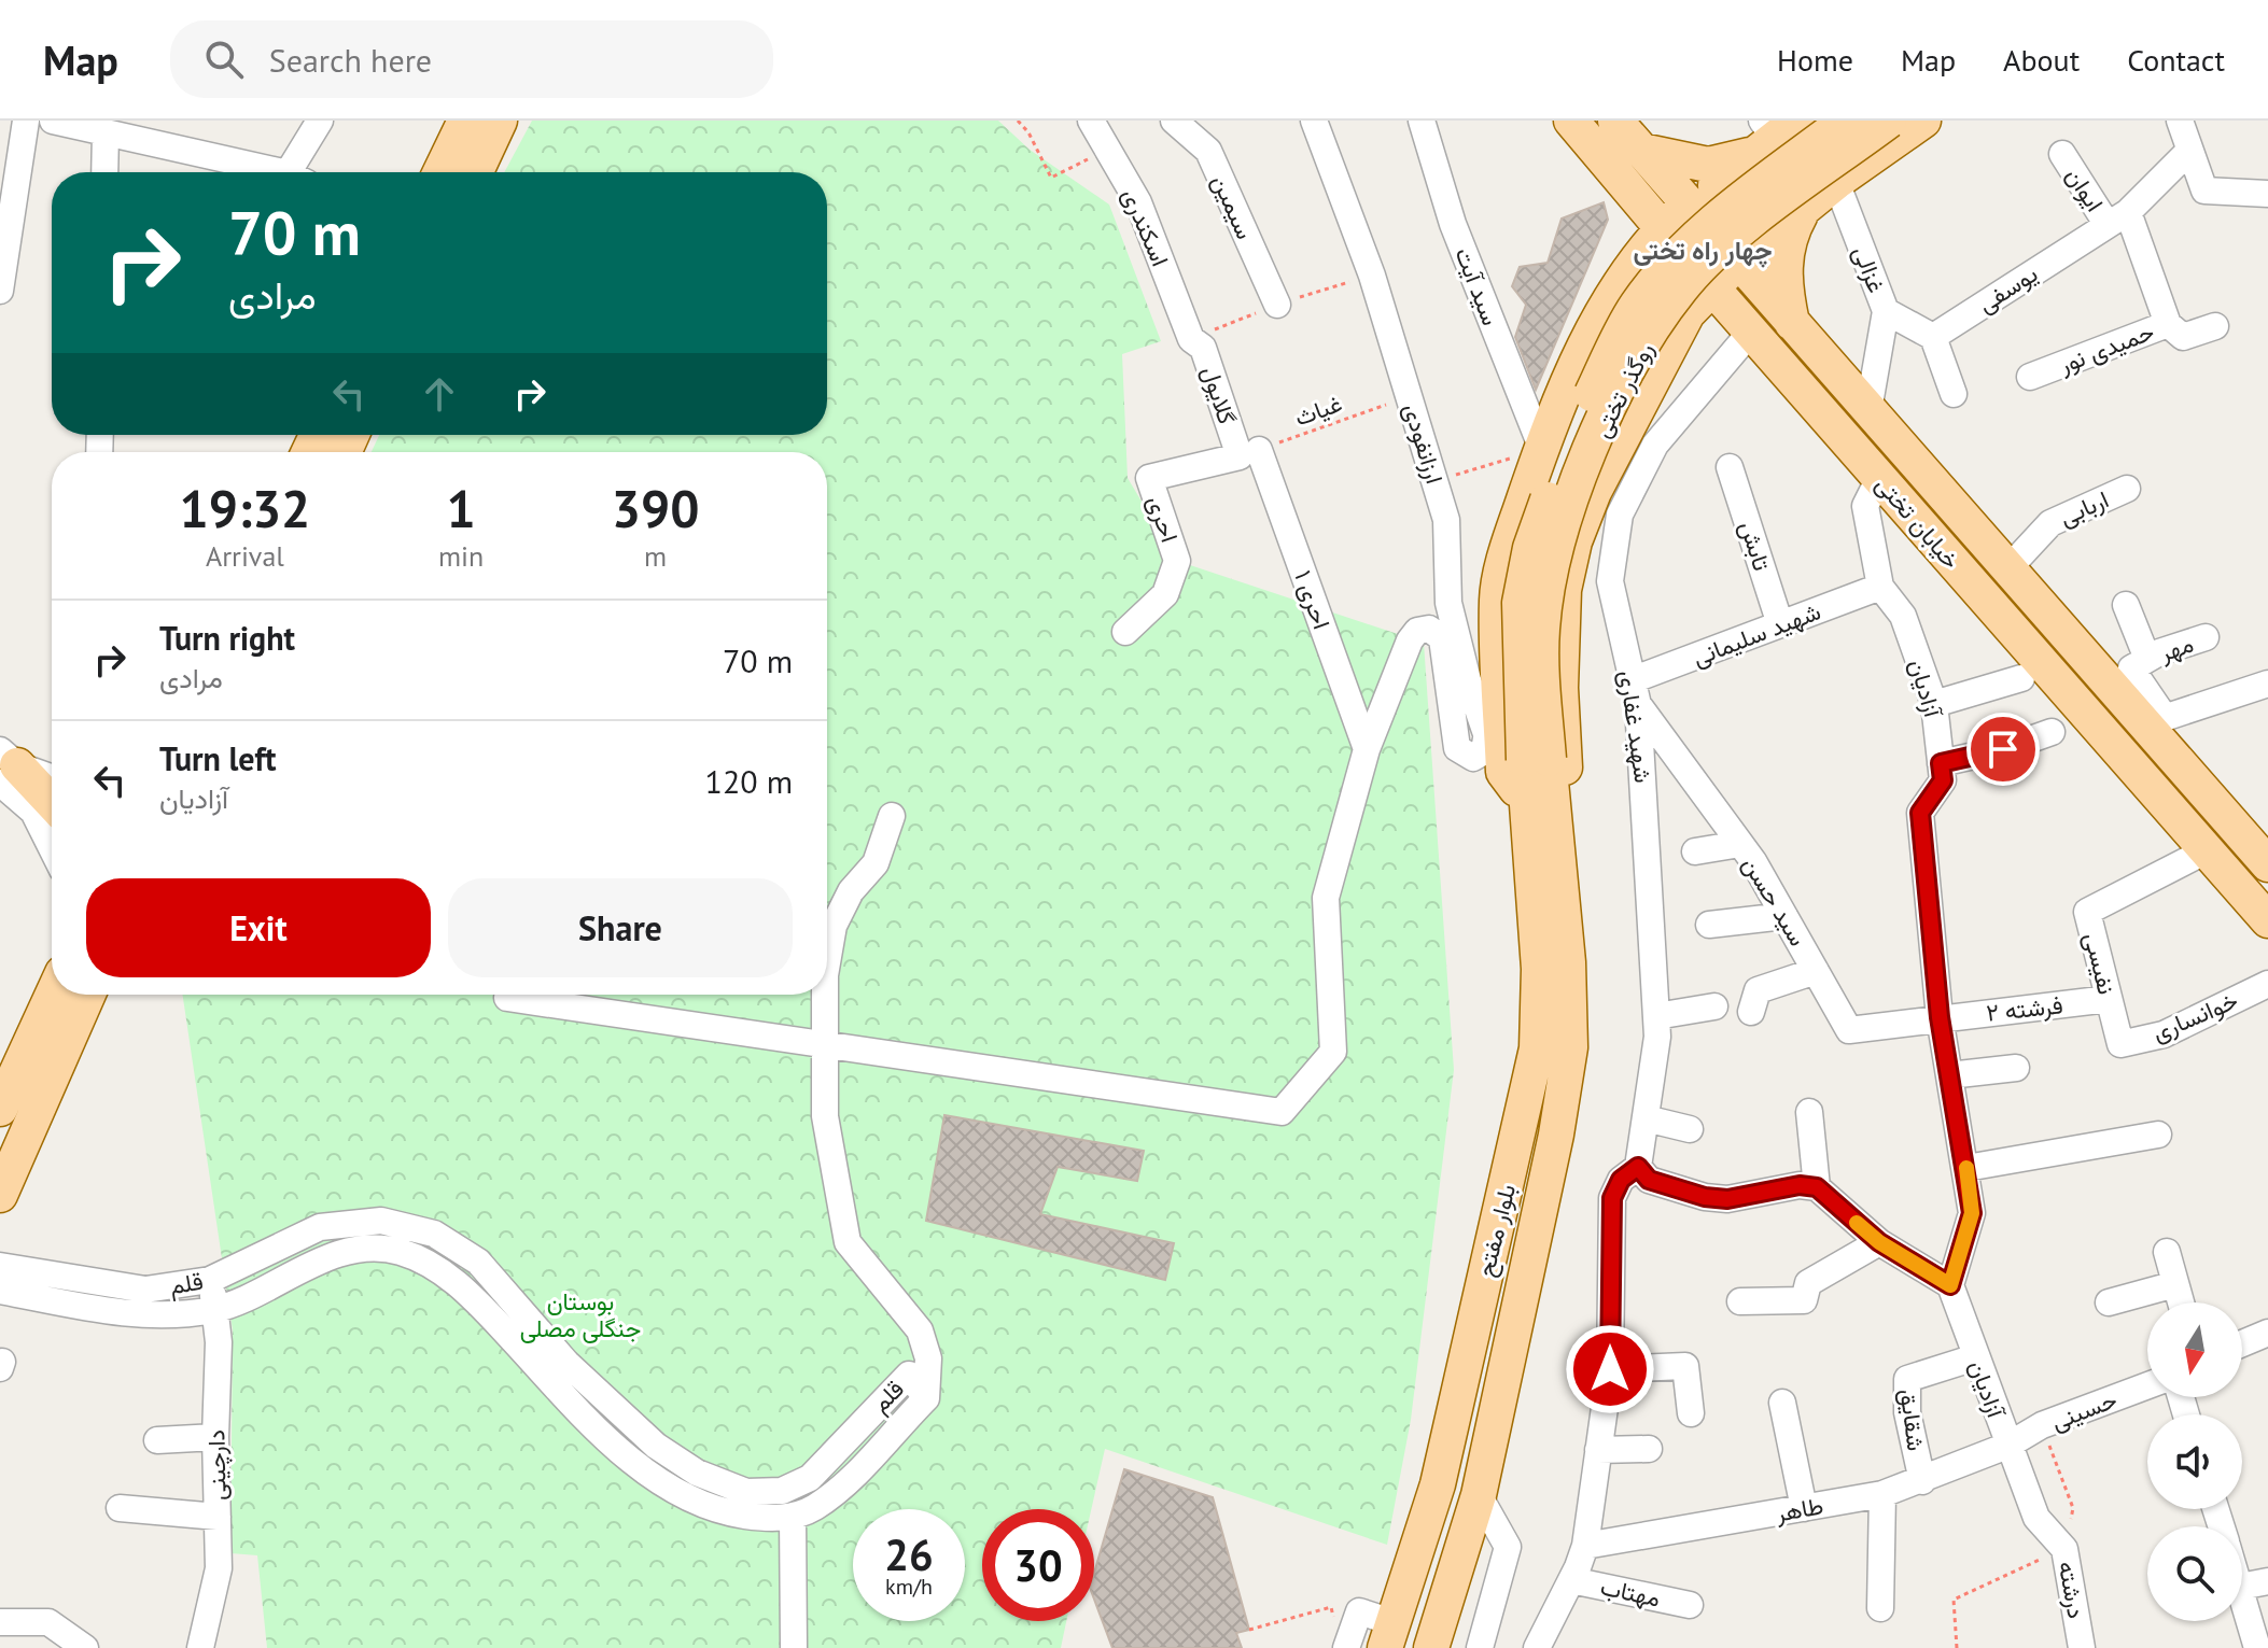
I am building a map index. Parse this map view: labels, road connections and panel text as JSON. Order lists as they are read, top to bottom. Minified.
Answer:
{"streets":{"main road":["روگذر تختی","خیابان تختی","بلوار مفتح"],"street":["ایوان","سیمین","اسکندری","غزالی","سید آیت","یوسفی","حمیدی نور","گلایول","ارزانفودی","اربابی","احری","تابش","احری ۱","شهید سلیمانی","مهر","آزادیان","شهید غفاری","سید حسن","نفیسی","فرشته ۲","خوانساری","قلم","حسینی","شقایق","دارچینی","طاهر","درشته","مهتاب"],"path":["غیاث"]},"crossings":[["ایوان","یوسفی"],["ایوان","حمیدی نور"],["اسکندری","گلایول"],["غزالی","خیابان تختی"],["یوسفی","حمیدی نور"],["روگذر تختی","ارزانفودی"],["روگذر تختی","بلوار مفتح"],["گلایول","غیاث"],["گلایول","احری"],["گلایول","احری ۱"],["غیاث","ارزانفودی"],["غیاث","احری"],["غیاث","احری ۱"],["ارزانفودی","بلوار مفتح"],["اربابی","خیابان تختی"],["احری","احری ۱"],["خیابان تختی","مهر"],["خیابان تختی","شهید غفاری"],["خیابان تختی","نفیسی"],["تابش","شهید سلیمانی"],["شهید سلیمانی","آزادیان"],["شهید سلیمانی","شهید غفاری"],["شهید سلیمانی","سید حسن"],["آزادیان","سید حسن"],["آزادیان","فرشته ۲"],["آزادیان","حسینی"],["آزادیان","شقایق"],["آزادیان","طاهر"],["آزادیان","درشته"],["شهید غفاری","سید حسن"],["سید حسن","فرشته ۲"],["نفیسی","فرشته ۲"],["نفیسی","خوانساری"],["قلم","دارچینی"],["حسینی","طاهر"],["حسینی","درشته"],["شقایق","طاهر"],["طاهر","درشته"]],"districts":["چهار راه تختی"],"parks":["بوستان جنگلی مصلی"],"north":"bottom","page":{"header":"Map","search":"Search here","nav":["Home","Map","About","Contact"],"turn":["70 m","مرادی"],"eta":["19:32","Arrival","1","min","390","m"],"list":[{"name":"Turn right","note":"مرادی","value":"70 m"},{"name":"Turn left","note":"آزادیان","value":"120 m"}],"buttons":["Exit","Share"],"speed":"26 km/h","limit":"30"}}
